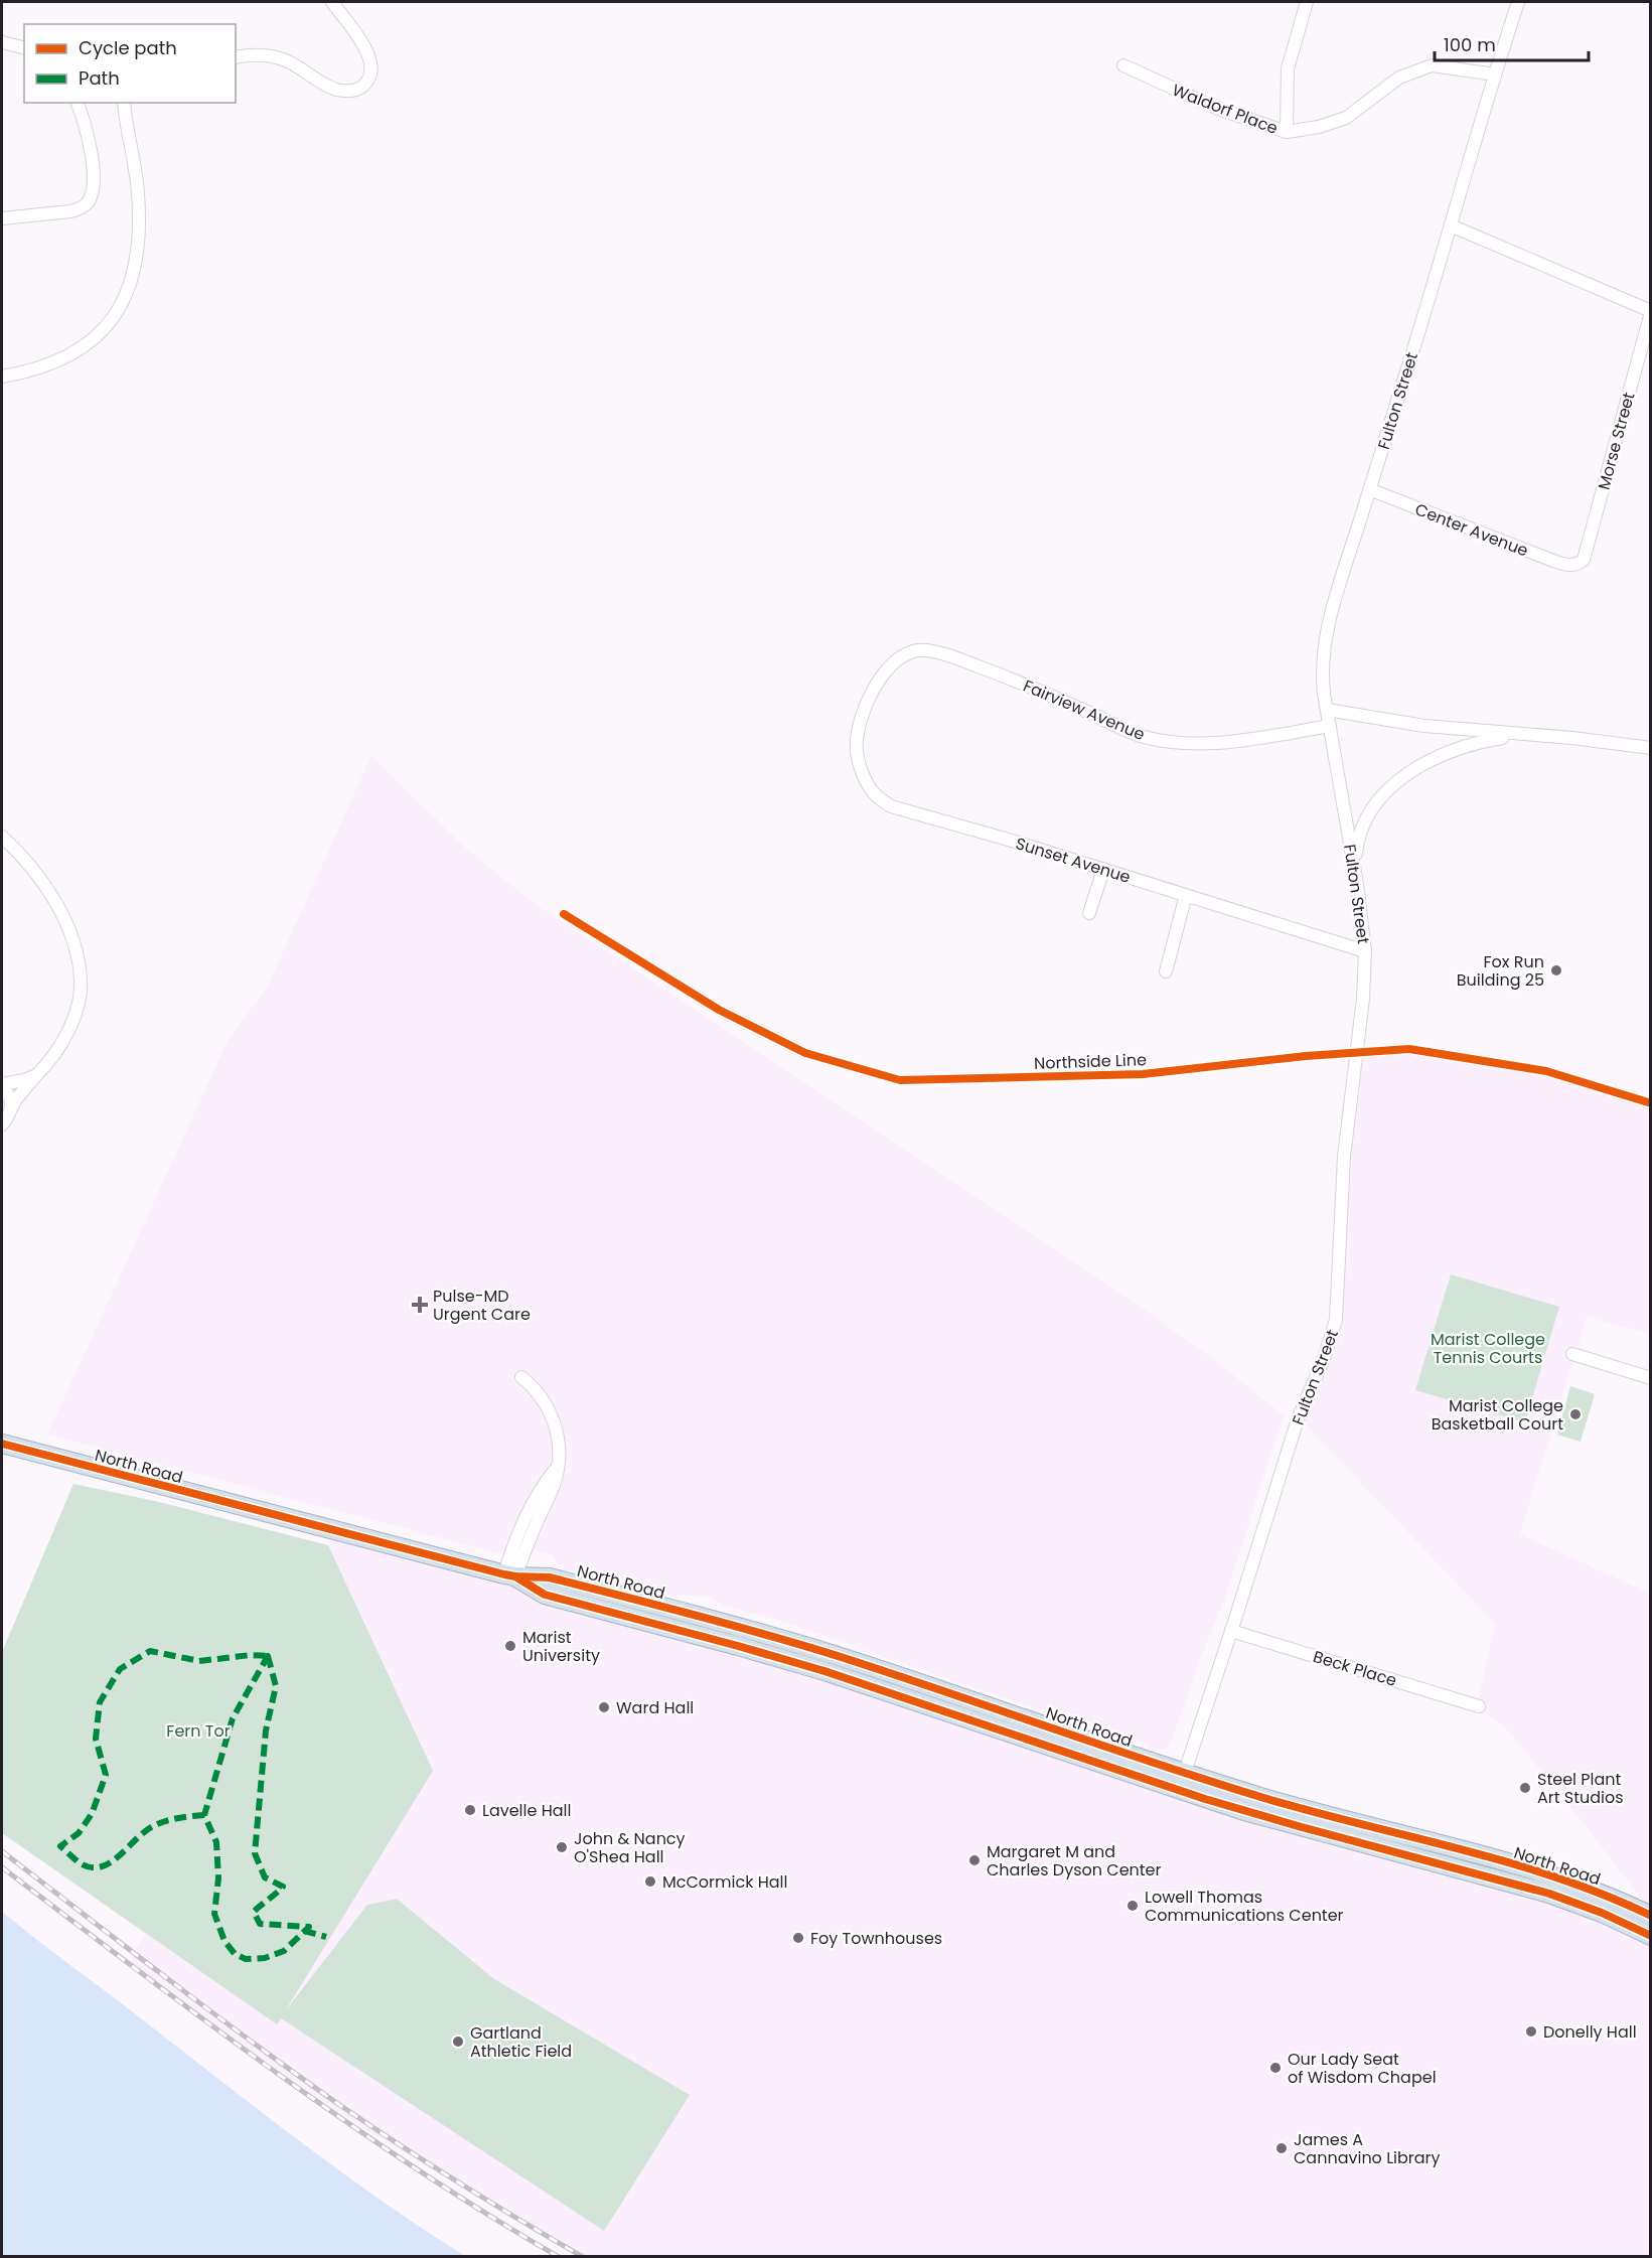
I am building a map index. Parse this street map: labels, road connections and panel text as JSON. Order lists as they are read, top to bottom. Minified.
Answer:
{"streets":{"highway":["North Road"],"street":["Waldorf Place","Fulton Street","Morse Street","Center Avenue","Fairview Avenue","Sunset Avenue","Beck Place"],"cycle path":["Northside Line"]},"crossings":[["Waldorf Place","Fulton Street"],["Fulton Street","Center Avenue"],["Fulton Street","Fairview Avenue"],["Fulton Street","Sunset Avenue"],["Fulton Street","North Road"],["Fulton Street","Beck Place"],["Morse Street","Center Avenue"],["Fairview Avenue","Sunset Avenue"]],"parks":["Marist College Tennis Courts","Fern Tor"],"places":{"other":["Fox Run Building 25","Marist College Basketball Court","Marist University","Ward Hall","Steel Plant Art Studios","Lavelle Hall","John & Nancy O'Shea Hall","Margaret M and Charles Dyson Center","McCormick Hall","Lowell Thomas Communications Center","Foy Townhouses","Donelly Hall","Gartland Athletic Field","Our Lady Seat of Wisdom Chapel","James A Cannavino Library"],"health":["Pulse-MD Urgent Care"]},"legend":["Cycle path","Path"],"scale_bar":"100 m"}
